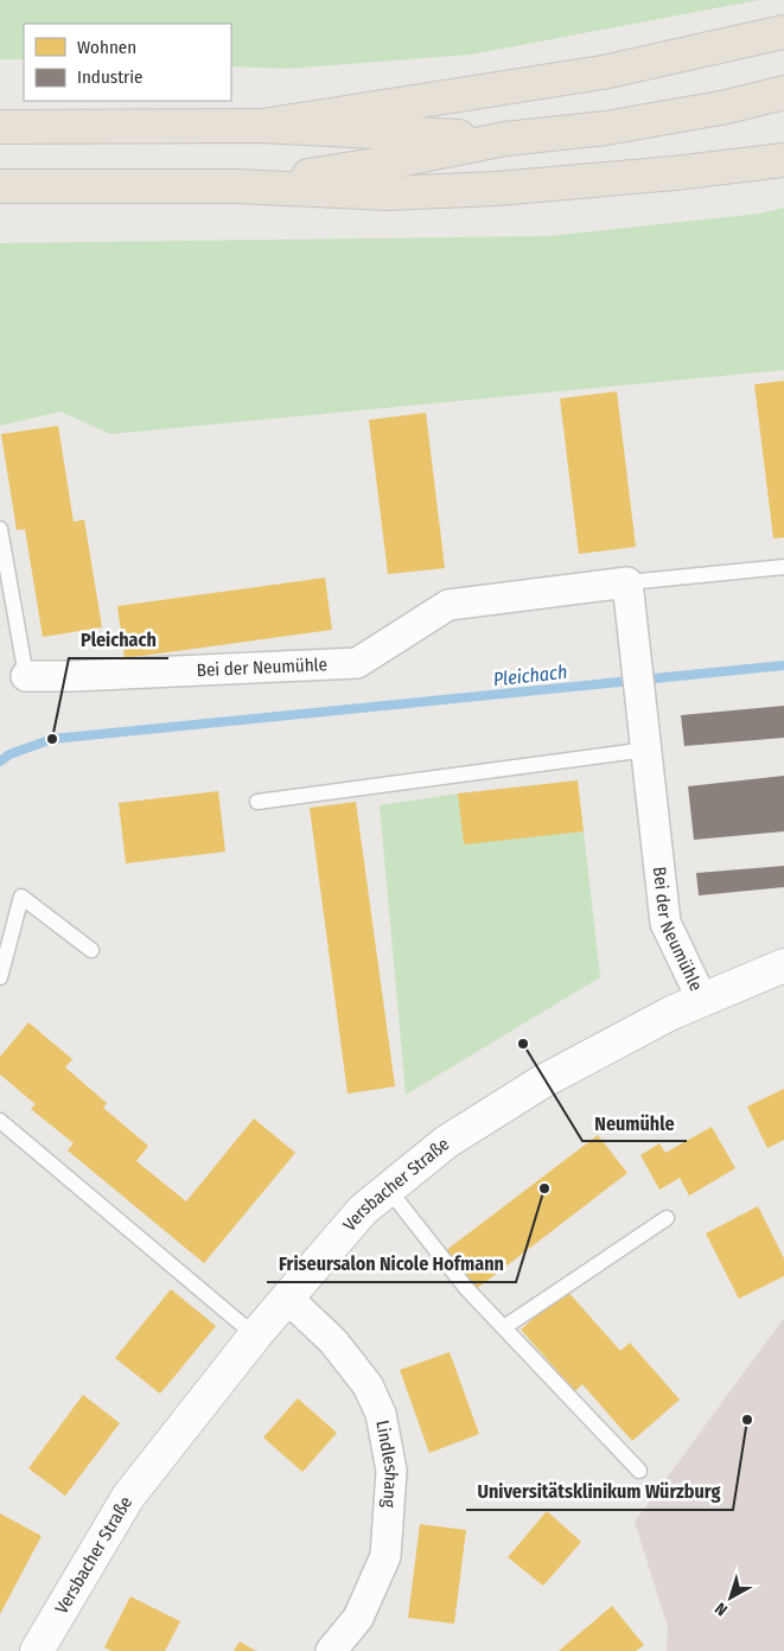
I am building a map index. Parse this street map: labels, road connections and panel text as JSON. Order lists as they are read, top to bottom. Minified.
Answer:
{"streets":{"main road":["Versbacher Straße"],"street":["Bei der Neumühle","Lindleshang"]},"crossings":[["Bei der Neumühle","Versbacher Straße"],["Versbacher Straße","Lindleshang"]],"water":["Pleichach"],"places":["Pleichach","Neumühle","Friseursalon Nicole Hofmann","Universitätsklinikum Würzburg"],"legend":["Wohnen","Industrie"],"north":"bottom left"}
